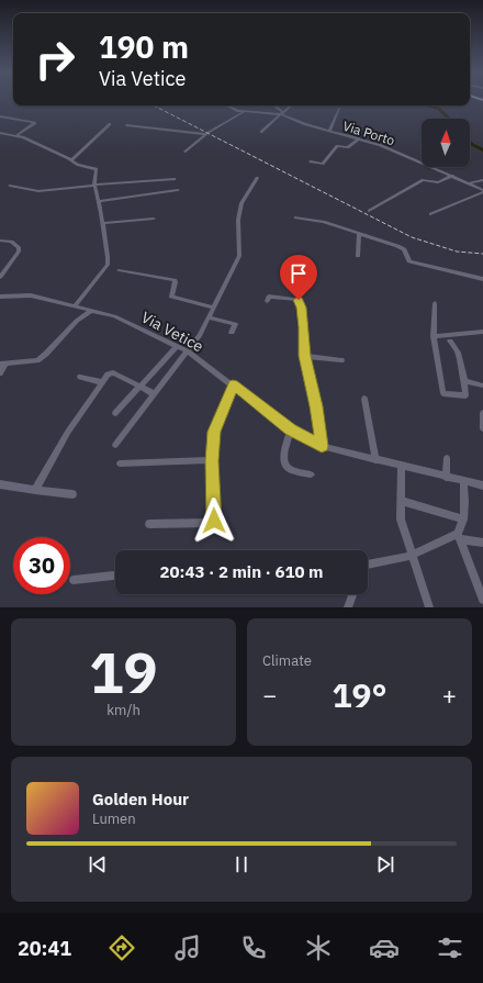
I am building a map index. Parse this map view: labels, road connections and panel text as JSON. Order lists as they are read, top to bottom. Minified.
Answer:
{"streets":{"street":["Via Porto","Via Vetice"]},"north":"top","page":{"turn":["190 m","Via Vetice"],"limit":"30","trip":"20:43 · 2 min · 610 m","tile":[["19","km/h"],"Climate"],"heat":["−","19°","+"],"song":["Golden Hour","Lumen"],"tabs":"20:41"}}
